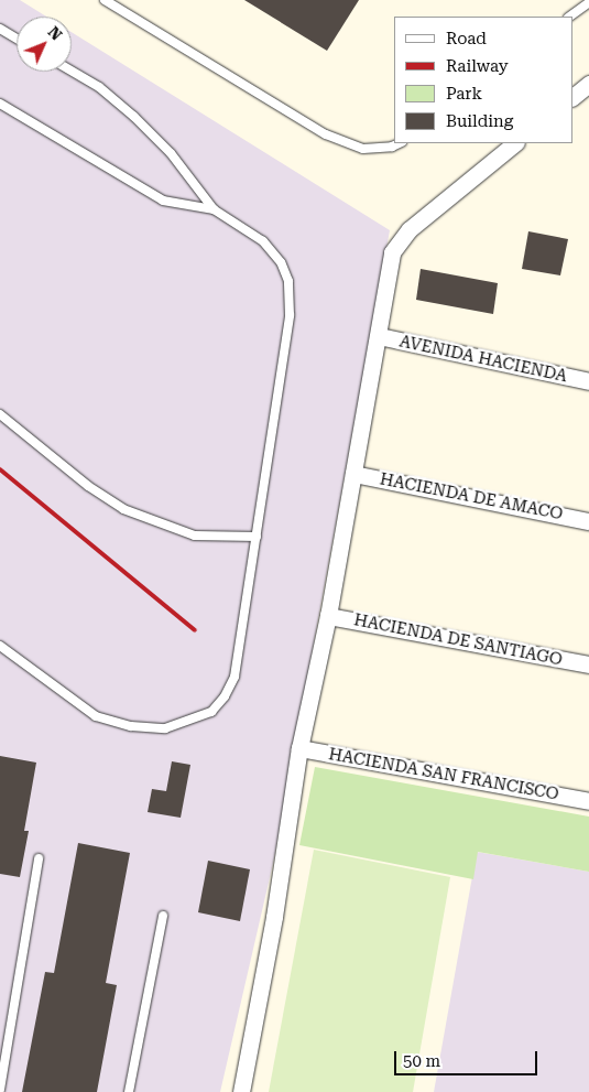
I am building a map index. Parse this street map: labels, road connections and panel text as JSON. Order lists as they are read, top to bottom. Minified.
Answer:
{"streets":{"street":["AVENIDA HACIENDA","HACIENDA DE AMACO","HACIENDA DE SANTIAGO","HACIENDA SAN FRANCISCO"]},"legend":["Road","Railway","Park","Building"],"scale_bar":"50 m","north":"top right"}
